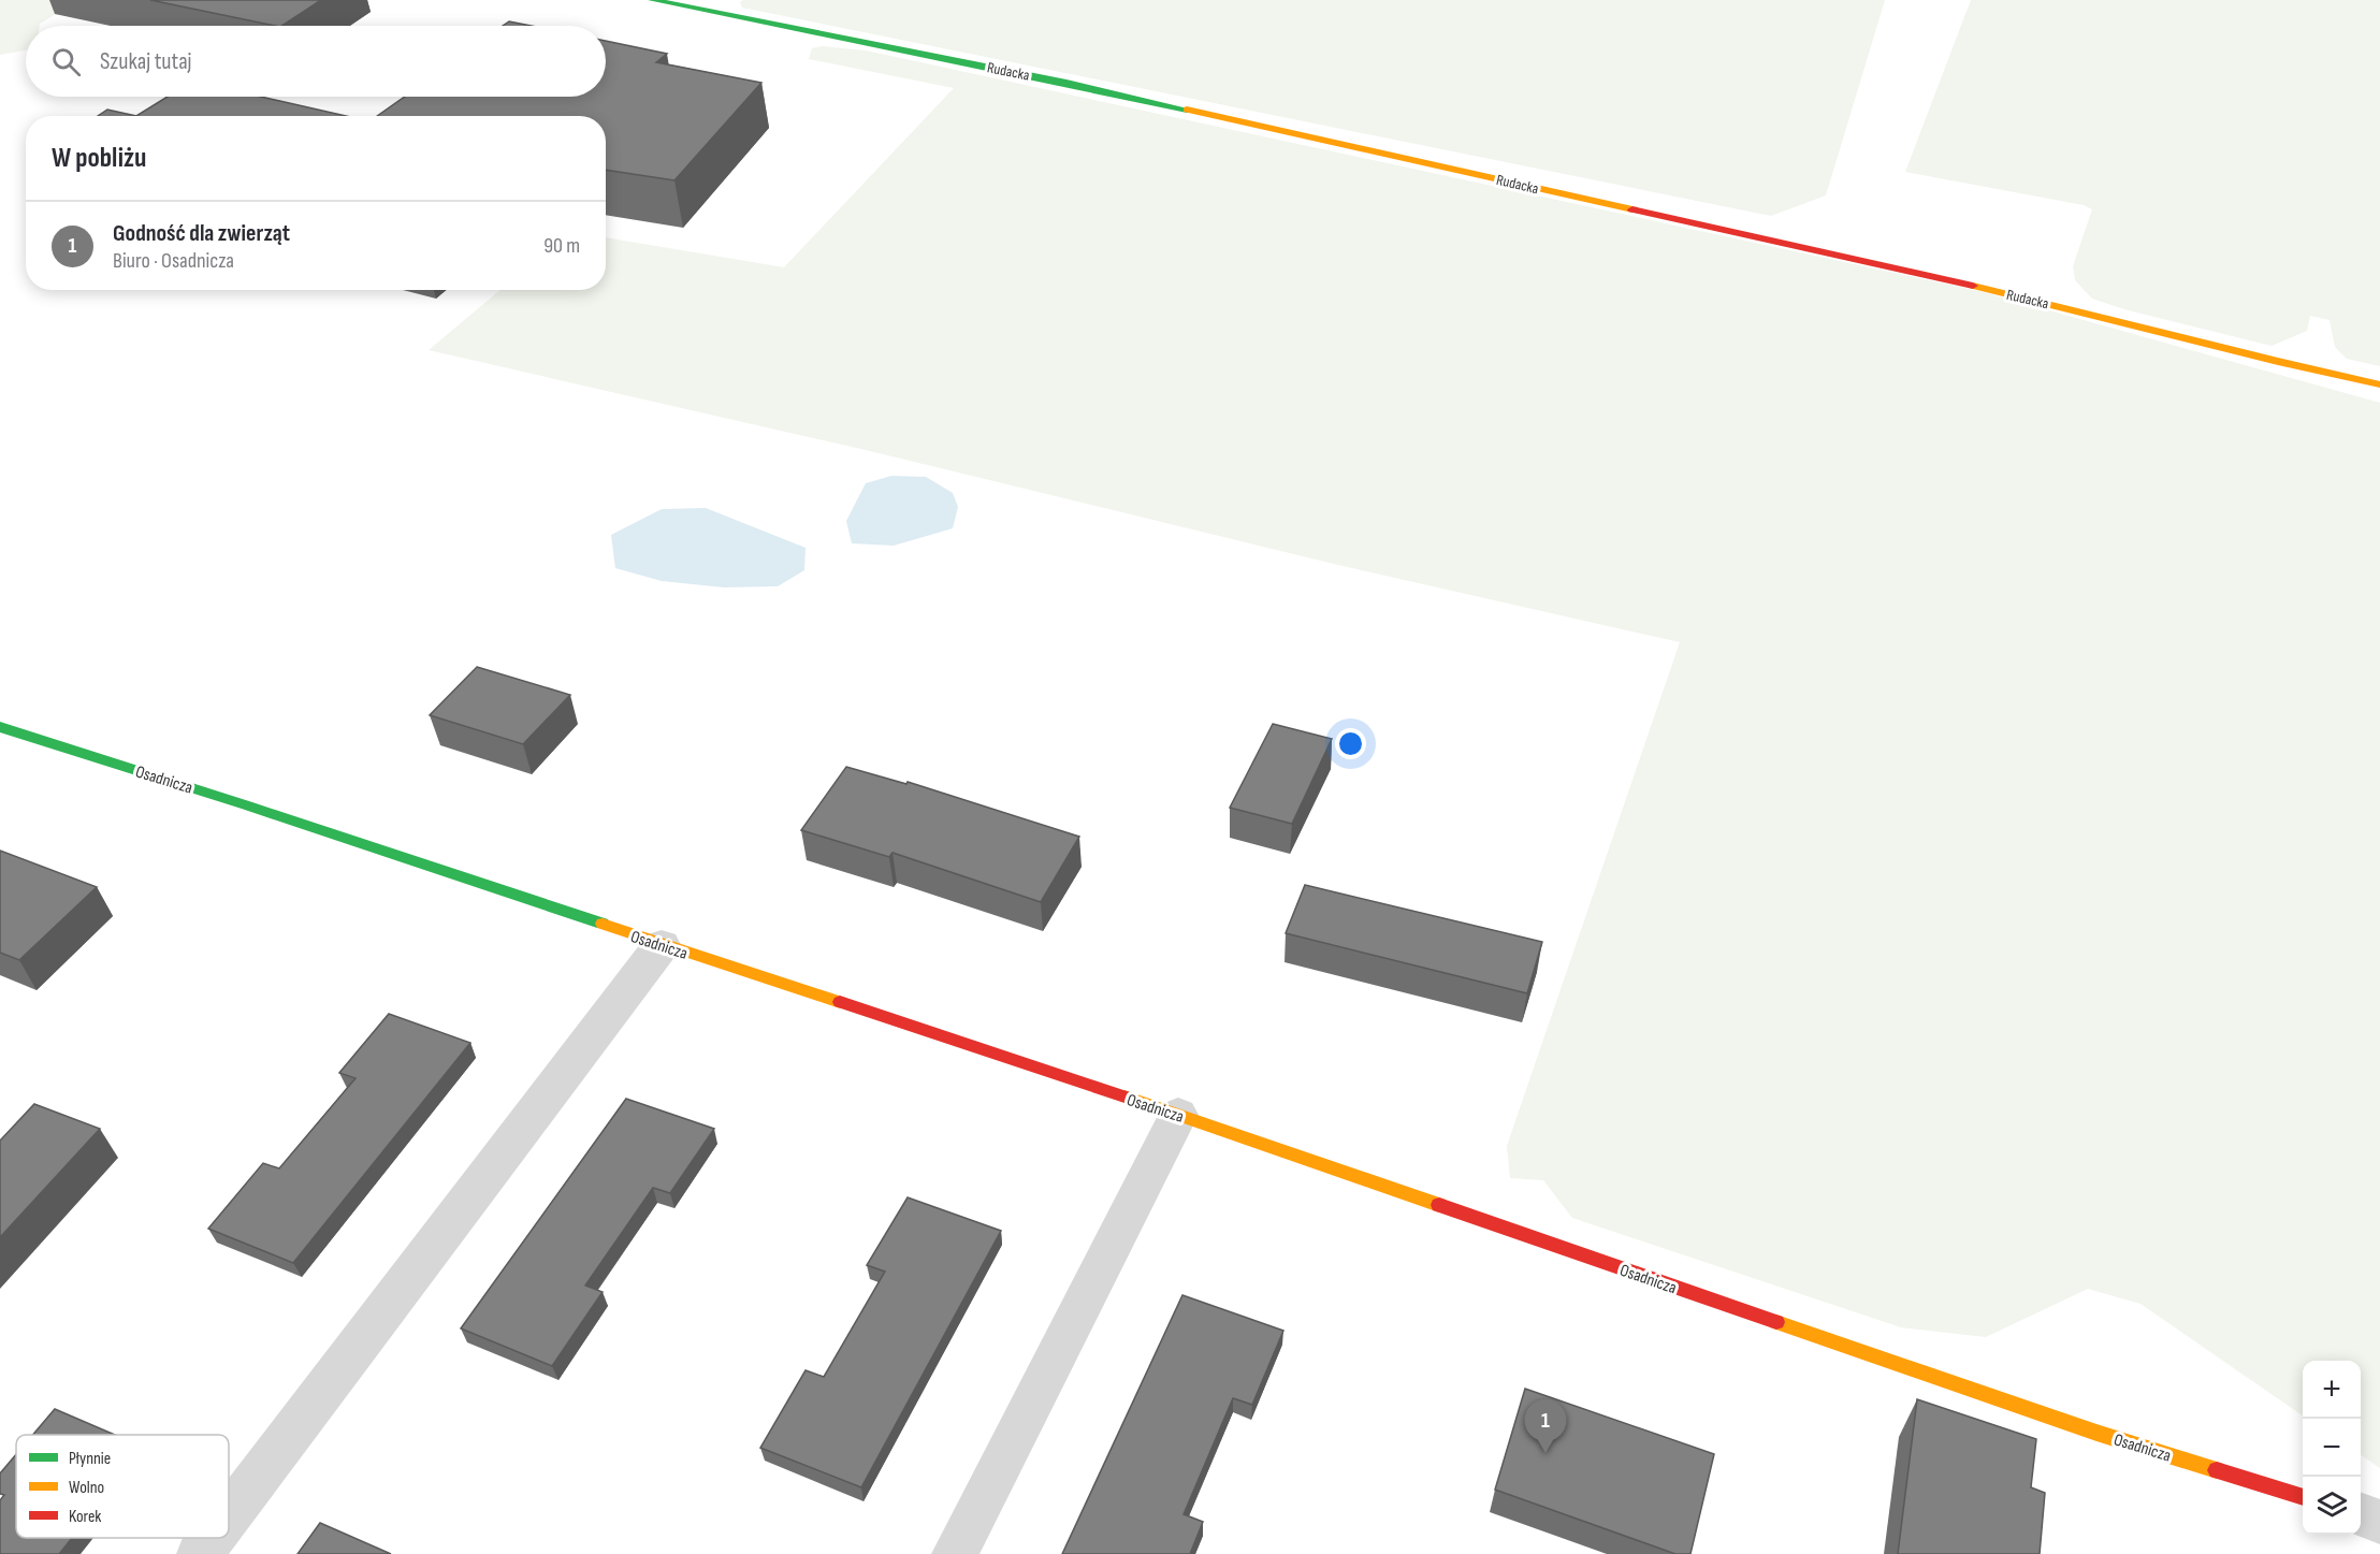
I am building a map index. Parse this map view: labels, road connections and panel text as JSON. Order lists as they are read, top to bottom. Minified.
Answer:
{"streets":{"street":["Rudacka","Osadnicza"]},"legend":["Płynnie","Wolno","Korek"],"page":{"search":"Szukaj tutaj","heading":"W pobliżu","list":[{"mark":"1","name":"Godność dla zwierząt","note":"Biuro · Osadnicza","value":"90 m"}],"map_buttons":["+","−"],"pins":"1"}}
